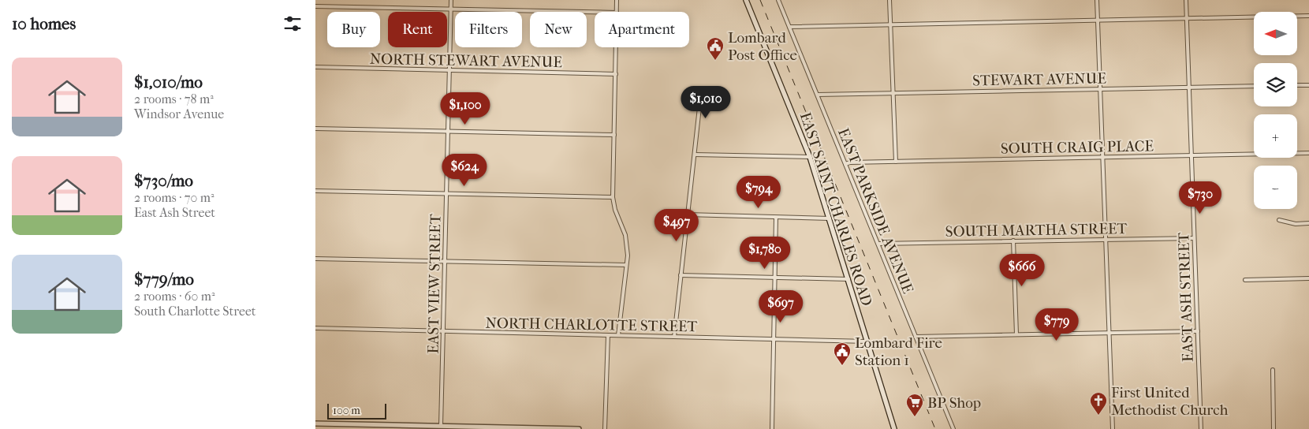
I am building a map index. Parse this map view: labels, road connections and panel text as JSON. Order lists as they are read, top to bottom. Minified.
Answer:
{"streets":{"main road":["EAST SAINT CHARLES ROAD"],"street":["NORTH STEWART AVENUE","STEWART AVENUE","SOUTH CRAIG PLACE","EAST PARKSIDE AVENUE","SOUTH MARTHA STREET","EAST VIEW STREET","EAST ASH STREET","NORTH CHARLOTTE STREET"]},"crossings":[["NORTH STEWART AVENUE","EAST VIEW STREET"],["STEWART AVENUE","EAST PARKSIDE AVENUE"],["STEWART AVENUE","EAST ASH STREET"],["SOUTH CRAIG PLACE","EAST PARKSIDE AVENUE"],["SOUTH CRAIG PLACE","EAST ASH STREET"],["EAST SAINT CHARLES ROAD","NORTH CHARLOTTE STREET"],["EAST PARKSIDE AVENUE","SOUTH MARTHA STREET"],["SOUTH MARTHA STREET","EAST ASH STREET"],["EAST VIEW STREET","NORTH CHARLOTTE STREET"]],"places":{"public building":["Lombard Post Office","Lombard Fire Station 1"],"church":["First United Methodist Church"],"supermarket":["BP Shop"]},"scale_bar":"100 m","north":"left","page":{"heading":"10 homes","map_buttons":["+","−"],"chip":["Buy","Rent","Filters","New","Apartment"],"list":[{"name":"$1,010/mo","note":"2 rooms · 78 m² · Windsor Avenue"},{"name":"$730/mo","note":"2 rooms · 70 m² · East Ash Street"},{"name":"$779/mo","note":"2 rooms · 60 m² · South Charlotte Street"}],"price":["$1,010","$1,100","$624","$794","$730","$497","$1,780","$666","$697","$779"],"scale":"100 m"}}
